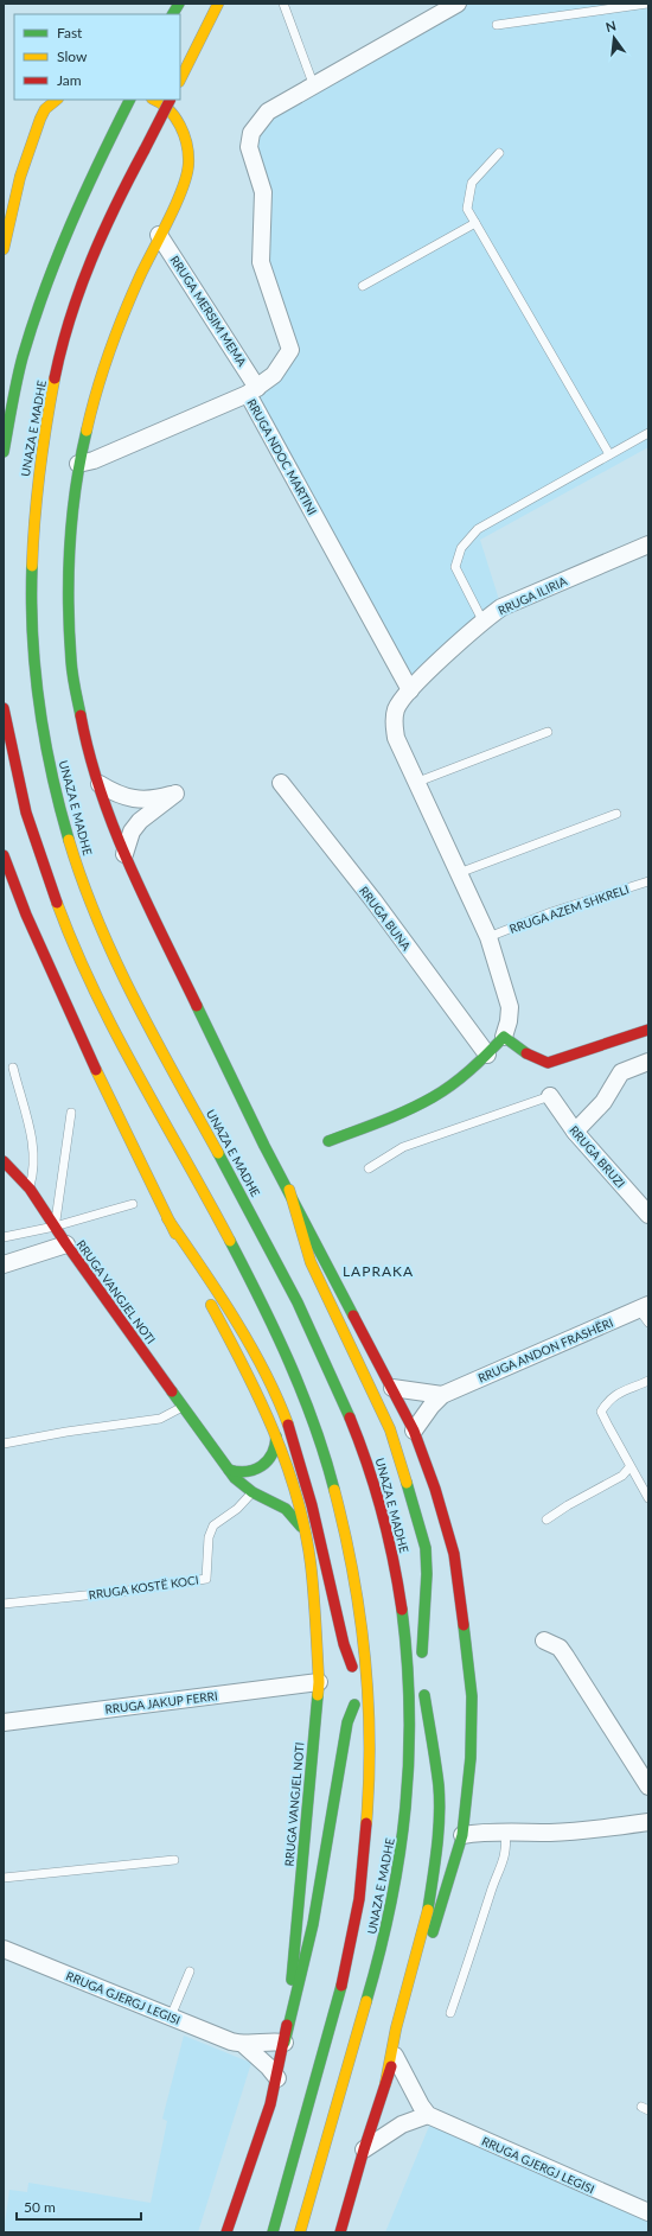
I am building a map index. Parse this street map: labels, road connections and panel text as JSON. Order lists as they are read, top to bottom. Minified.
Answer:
{"streets":{"main road":["UNAZA E MADHE","RRUGA VANGJEL NOTI"],"street":["RRUGA MERSIM MEMA","RRUGA NDOC MARTINI","RRUGA ILIRIA","RRUGA BUNA","RRUGA BRUZI","RRUGA ANDON FRASHËRI","RRUGA JAKUP FERRI","RRUGA GJERGJ LEGISI"],"lane":["RRUGA AZEM SHKRELI","RRUGA KOSTË KOCI"]},"crossings":[["RRUGA MERSIM MEMA","RRUGA NDOC MARTINI"],["RRUGA NDOC MARTINI","RRUGA ILIRIA"],["RRUGA VANGJEL NOTI","RRUGA KOSTË KOCI"],["RRUGA VANGJEL NOTI","RRUGA JAKUP FERRI"],["RRUGA VANGJEL NOTI","RRUGA GJERGJ LEGISI"]],"districts":["LAPRAKA"],"legend":["Fast","Slow","Jam"],"scale_bar":"50 m","north":"top"}
